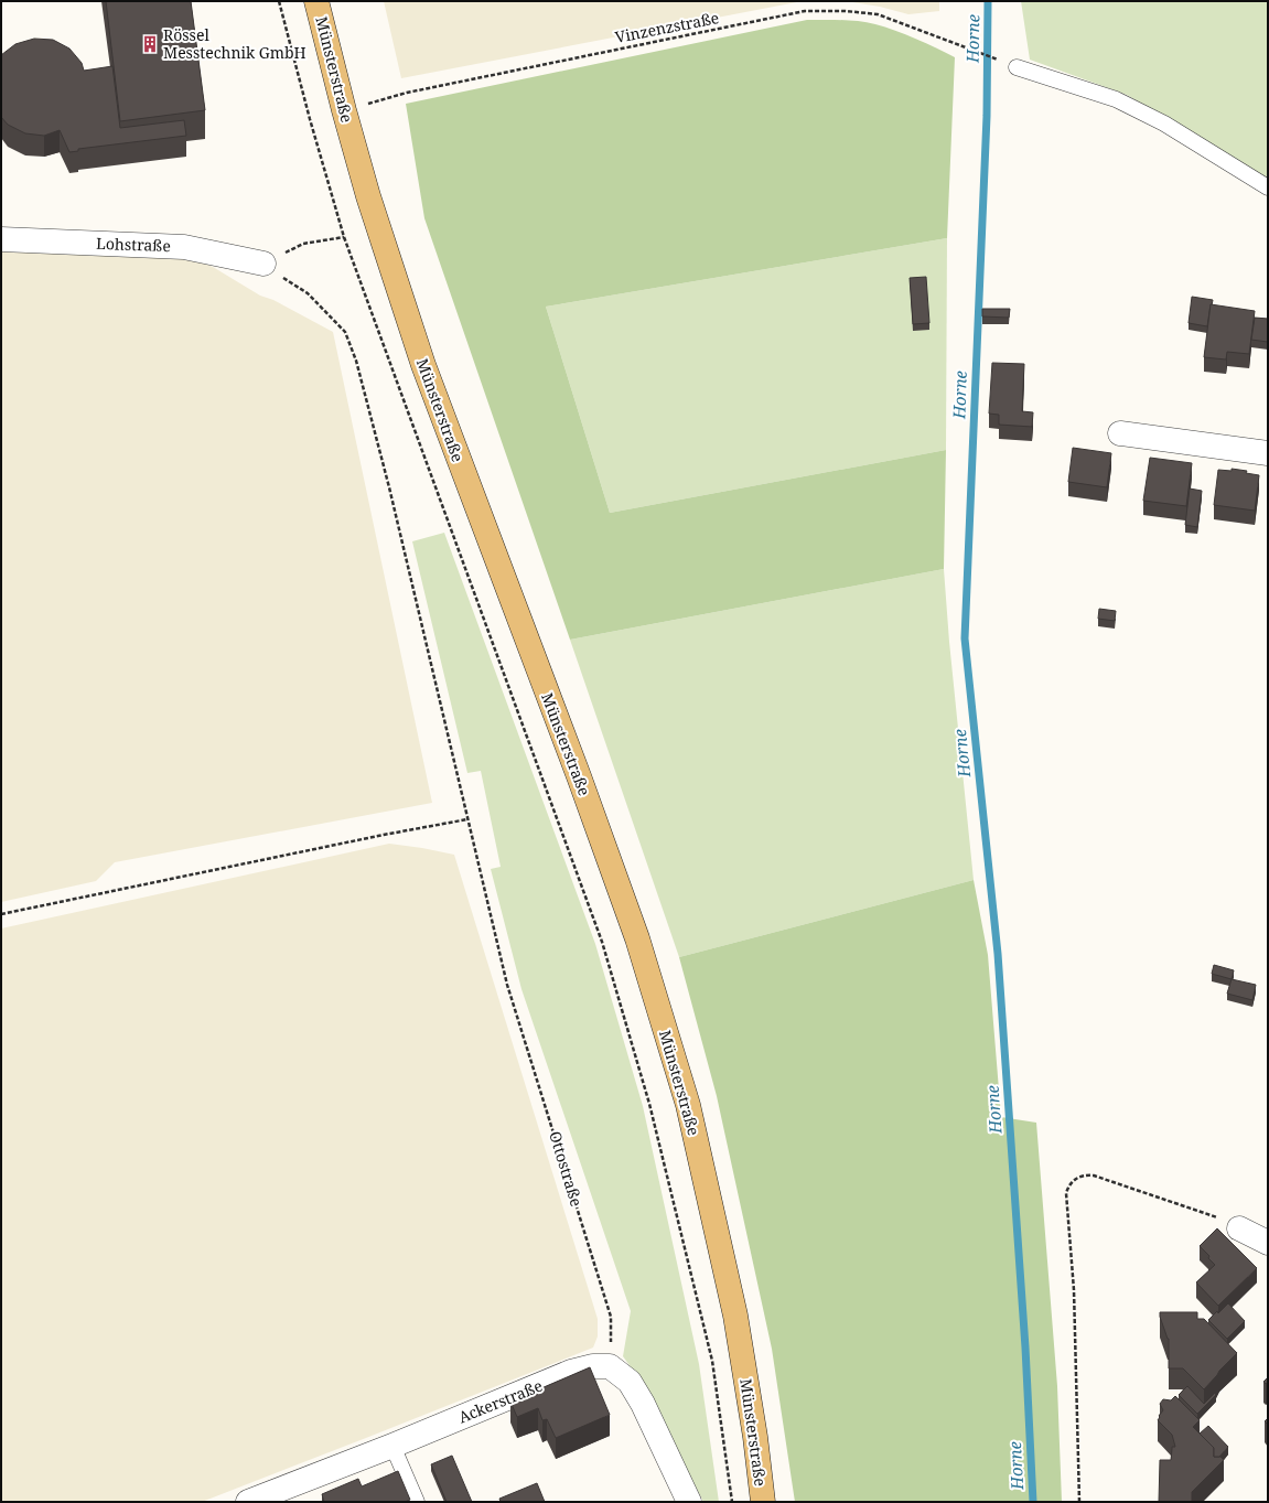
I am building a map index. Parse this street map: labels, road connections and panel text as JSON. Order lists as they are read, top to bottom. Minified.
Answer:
{"streets":{"main road":["Münsterstraße"],"street":["Lohstraße","Ackerstraße"],"path":["Vinzenzstraße","Ottostraße"]},"crossings":[["Vinzenzstraße","Münsterstraße"],["Lohstraße","Ottostraße"],["Ottostraße","Ackerstraße"]],"water":["Horne"],"places":{"building":["Rössel Messtechnik GmbH"]}}
